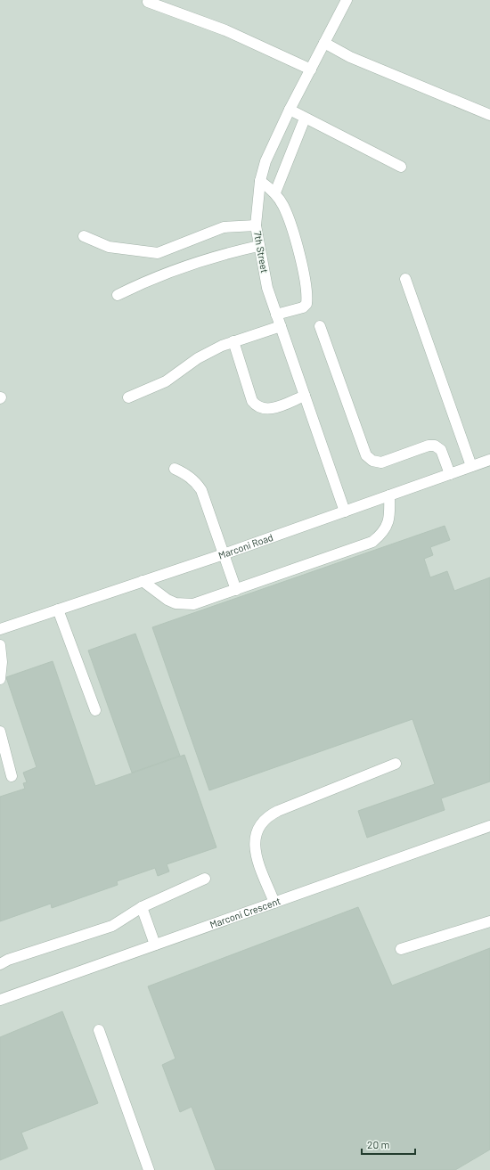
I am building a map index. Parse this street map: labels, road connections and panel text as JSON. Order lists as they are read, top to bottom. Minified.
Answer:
{"streets":{"street":["7th Street","Marconi Road","Marconi Crescent"]},"crossings":[["7th Street","Marconi Road"]],"scale_bar":"20 m"}
